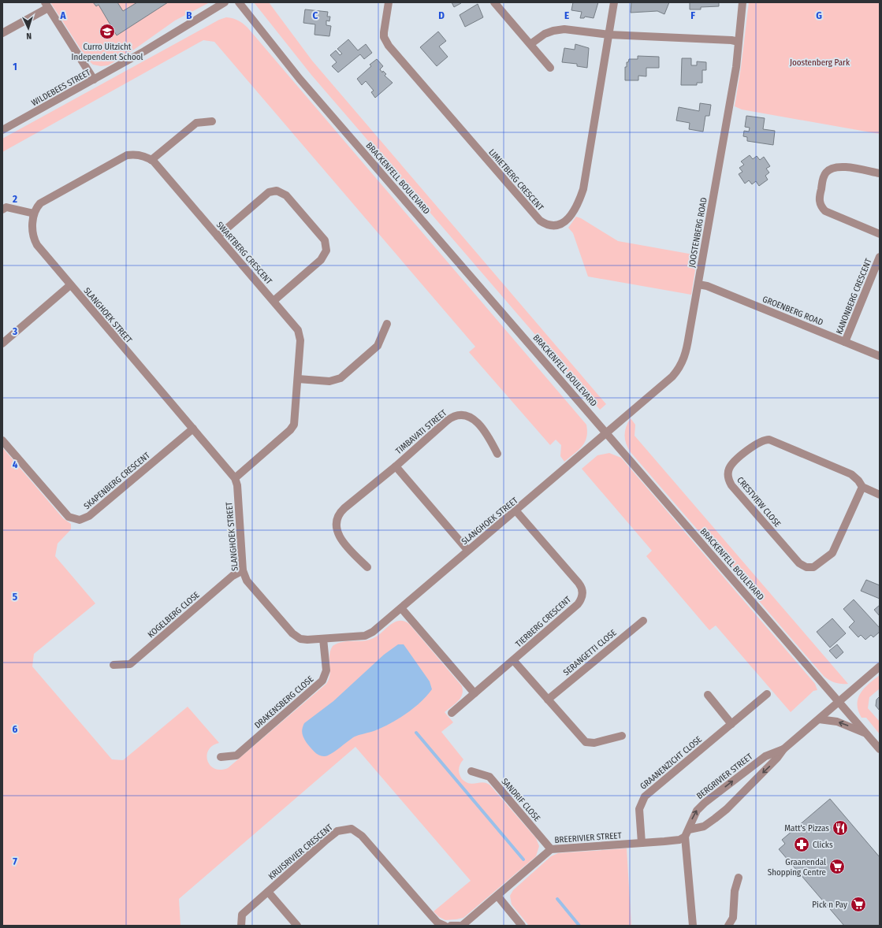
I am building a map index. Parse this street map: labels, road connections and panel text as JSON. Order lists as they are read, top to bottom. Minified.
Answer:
{"streets":{"street":["WILDEBEES STREET","BRACKENFELL BOULEVARD","LIMIETBERG CRESCENT","JOOSTENBERG ROAD","SWARTBERG CRESCENT","KANONBERG CRESCENT","GROENBERG ROAD","SLANGHOEK STREET","TIMBAVATI STREET","SKAPENBERG CRESCENT","CRESTVIEW CLOSE","KOGELBERG CLOSE","TIERBERG CRESCENT","SERANGETTI CLOSE","DRAKENSBERG CLOSE","GRAANENZICHT CLOSE","BERGRIVIER STREET","SANDRIF CLOSE","BREERIVIER STREET","KRUISRIVIER CRESCENT"]},"crossings":[["BRACKENFELL BOULEVARD","JOOSTENBERG ROAD"],["BRACKENFELL BOULEVARD","SLANGHOEK STREET"],["BRACKENFELL BOULEVARD","BERGRIVIER STREET"],["JOOSTENBERG ROAD","GROENBERG ROAD"],["JOOSTENBERG ROAD","SLANGHOEK STREET"],["SWARTBERG CRESCENT","SLANGHOEK STREET"],["KANONBERG CRESCENT","GROENBERG ROAD"],["SLANGHOEK STREET","TIMBAVATI STREET"],["SLANGHOEK STREET","SKAPENBERG CRESCENT"],["SLANGHOEK STREET","KOGELBERG CLOSE"],["SLANGHOEK STREET","TIERBERG CRESCENT"],["SLANGHOEK STREET","DRAKENSBERG CLOSE"],["GRAANENZICHT CLOSE","BREERIVIER STREET"],["BERGRIVIER STREET","BREERIVIER STREET"],["SANDRIF CLOSE","BREERIVIER STREET"]],"parks":["Joostenberg Park"],"places":{"school or university":["Curro Uitzicht Independent School"],"restaurant":["Matt's Pizzas"],"pharmacy":["Clicks"],"supermarket":["Graanendal Shopping Centre","Pick n Pay"]},"north":"bottom","grid":{"columns":["A","B","C","D","E","F","G"],"rows":["1","2","3","4","5","6","7"]}}
